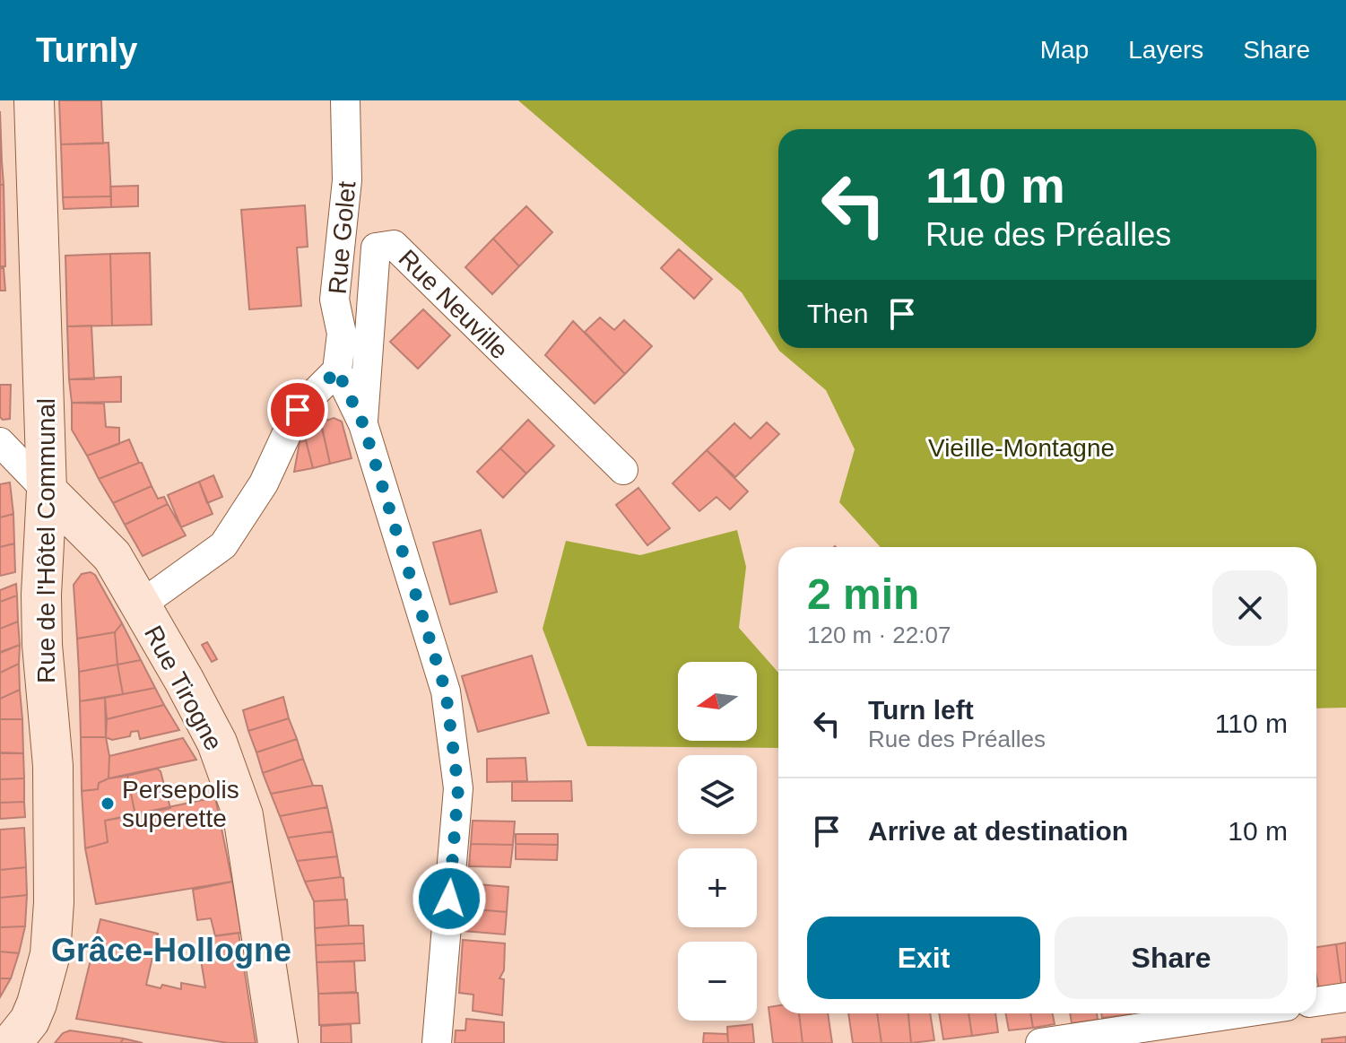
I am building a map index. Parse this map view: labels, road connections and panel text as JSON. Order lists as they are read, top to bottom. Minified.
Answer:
{"streets":{"street":["Rue Golet","Rue Neuville","Rue de l'Hôtel Communal","Rue Tirogne"]},"crossings":[["Rue de l'Hôtel Communal","Rue Tirogne"]],"districts":["Grâce-Hollogne"],"parks":["Vieille-Montagne"],"places":["Persepolis superette"],"north":"left","page":{"header":"Turnly","nav":["Map","Layers","Share"],"turn":["110 m","Rue des Préalles"],"then":"Then","heading":["2 min","120 m · 22:07"],"map_buttons":["+","−"],"list":[{"name":"Turn left","note":"Rue des Préalles","value":"110 m"},{"name":"Arrive at destination","value":"10 m"}],"buttons":["Exit","Share"]}}
